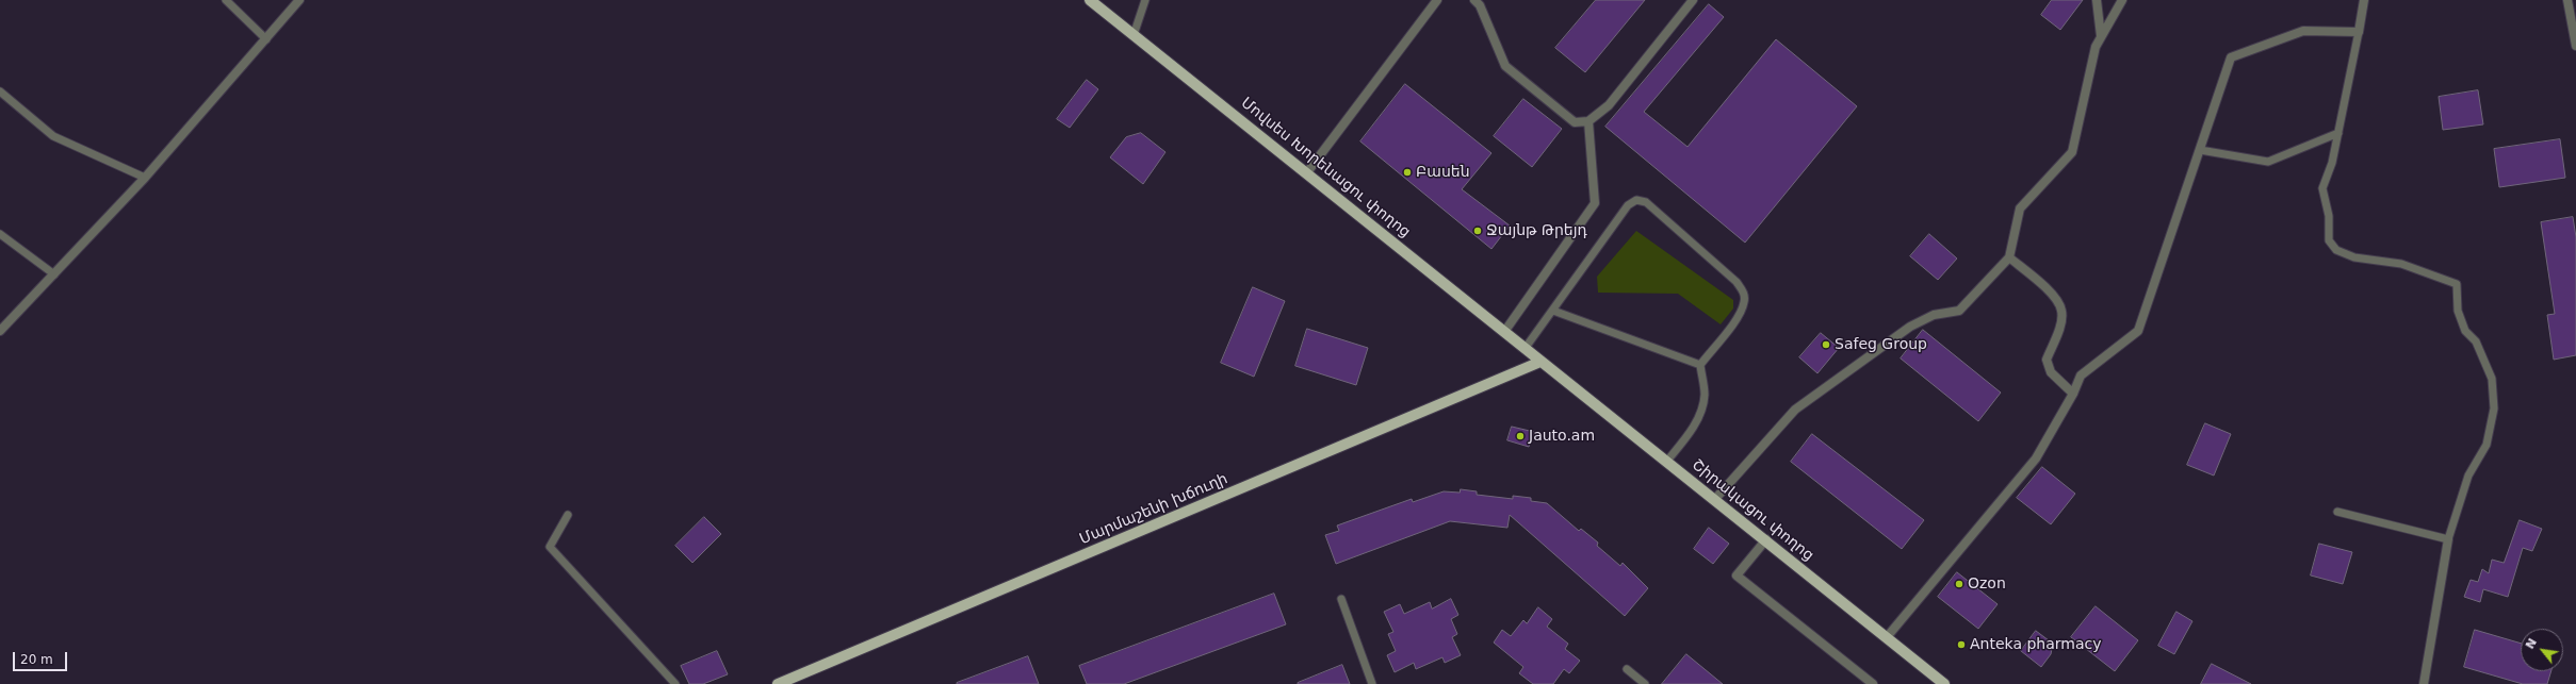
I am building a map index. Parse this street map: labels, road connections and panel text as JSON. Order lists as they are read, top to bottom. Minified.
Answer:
{"streets":{"main road":["Մովսես Խորենացու փողոց","Մարմաշենի խճուղի","Շիրակացու փողոց"]},"crossings":[["Մովսես Խորենացու փողոց","Մարմաշենի խճուղի"],["Մովսես Խորենացու փողոց","Շիրակացու փողոց"],["Մարմաշենի խճուղի","Շիրակացու փողոց"]],"places":["Բասեն","Ջայնթ Թրեյդ","Safeg Group","Jauto.am","Ozon","Anteka pharmacy"],"scale_bar":"20 m","north":"top left"}
